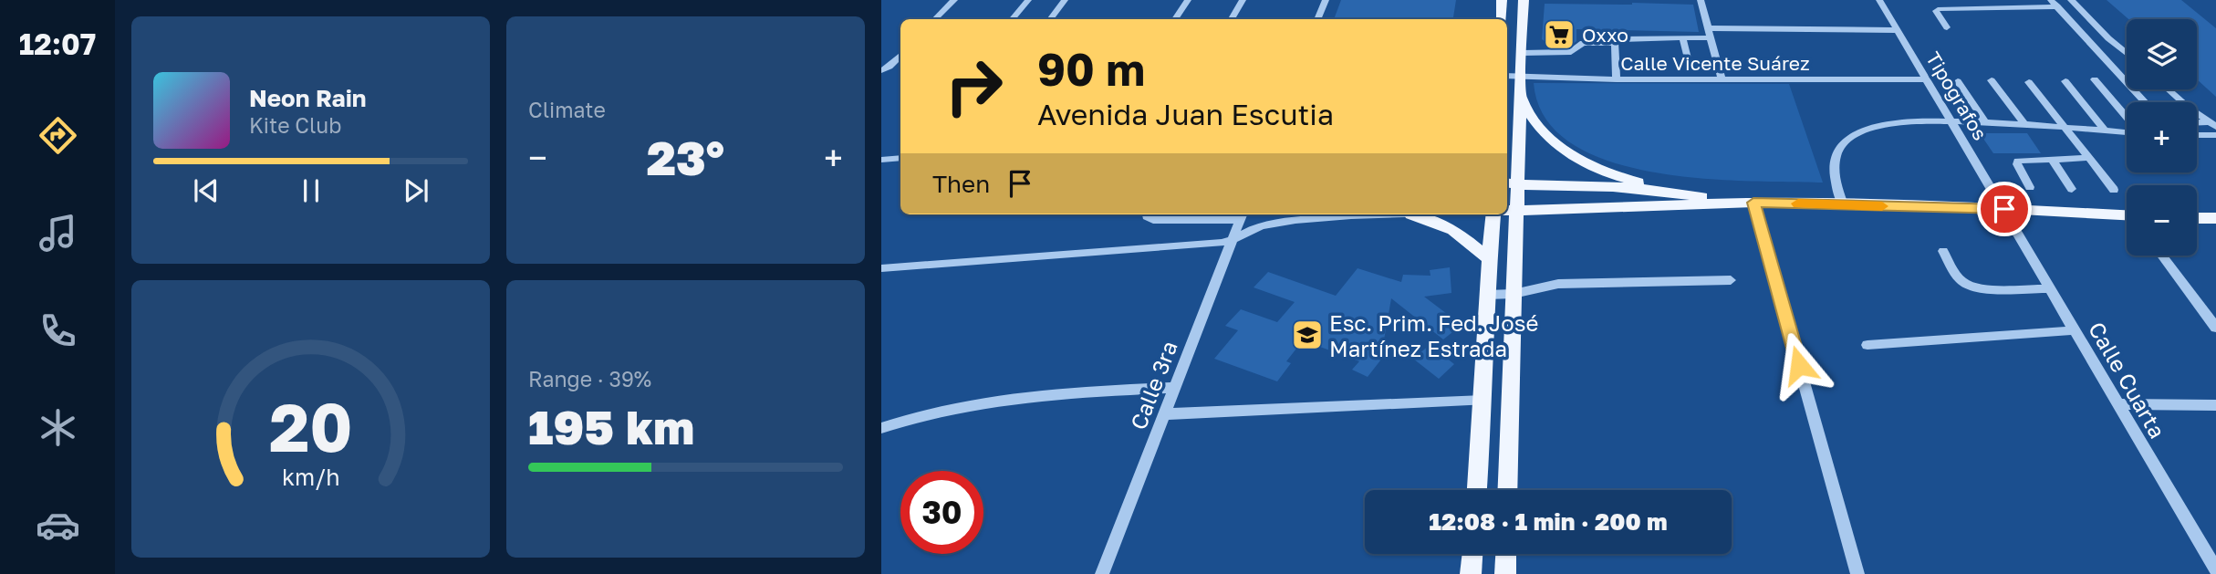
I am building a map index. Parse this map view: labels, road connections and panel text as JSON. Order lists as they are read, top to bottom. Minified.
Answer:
{"streets":{"street":["Calle Vicente Suárez","Tipografos","Calle Cuarta","Calle 3ra"]},"crossings":[["Calle Vicente Suárez","Tipografos"],["Tipografos","Calle Cuarta"]],"places":{"supermarket":["Oxxo"],"school or university":["Esc. Prim. Fed. José Martínez Estrada"]},"page":{"tabs":"12:07","tile":["Climate",["Range · 39%","195 km"]],"map_buttons":["+","−"],"turn":["90 m","Avenida Juan Escutia"],"song":["Neon Rain","Kite Club"],"heat":["−","23°","+"],"then":"Then","limit":"30","trip":"12:08 · 1 min · 200 m","gauge":["20","km/h"]}}
